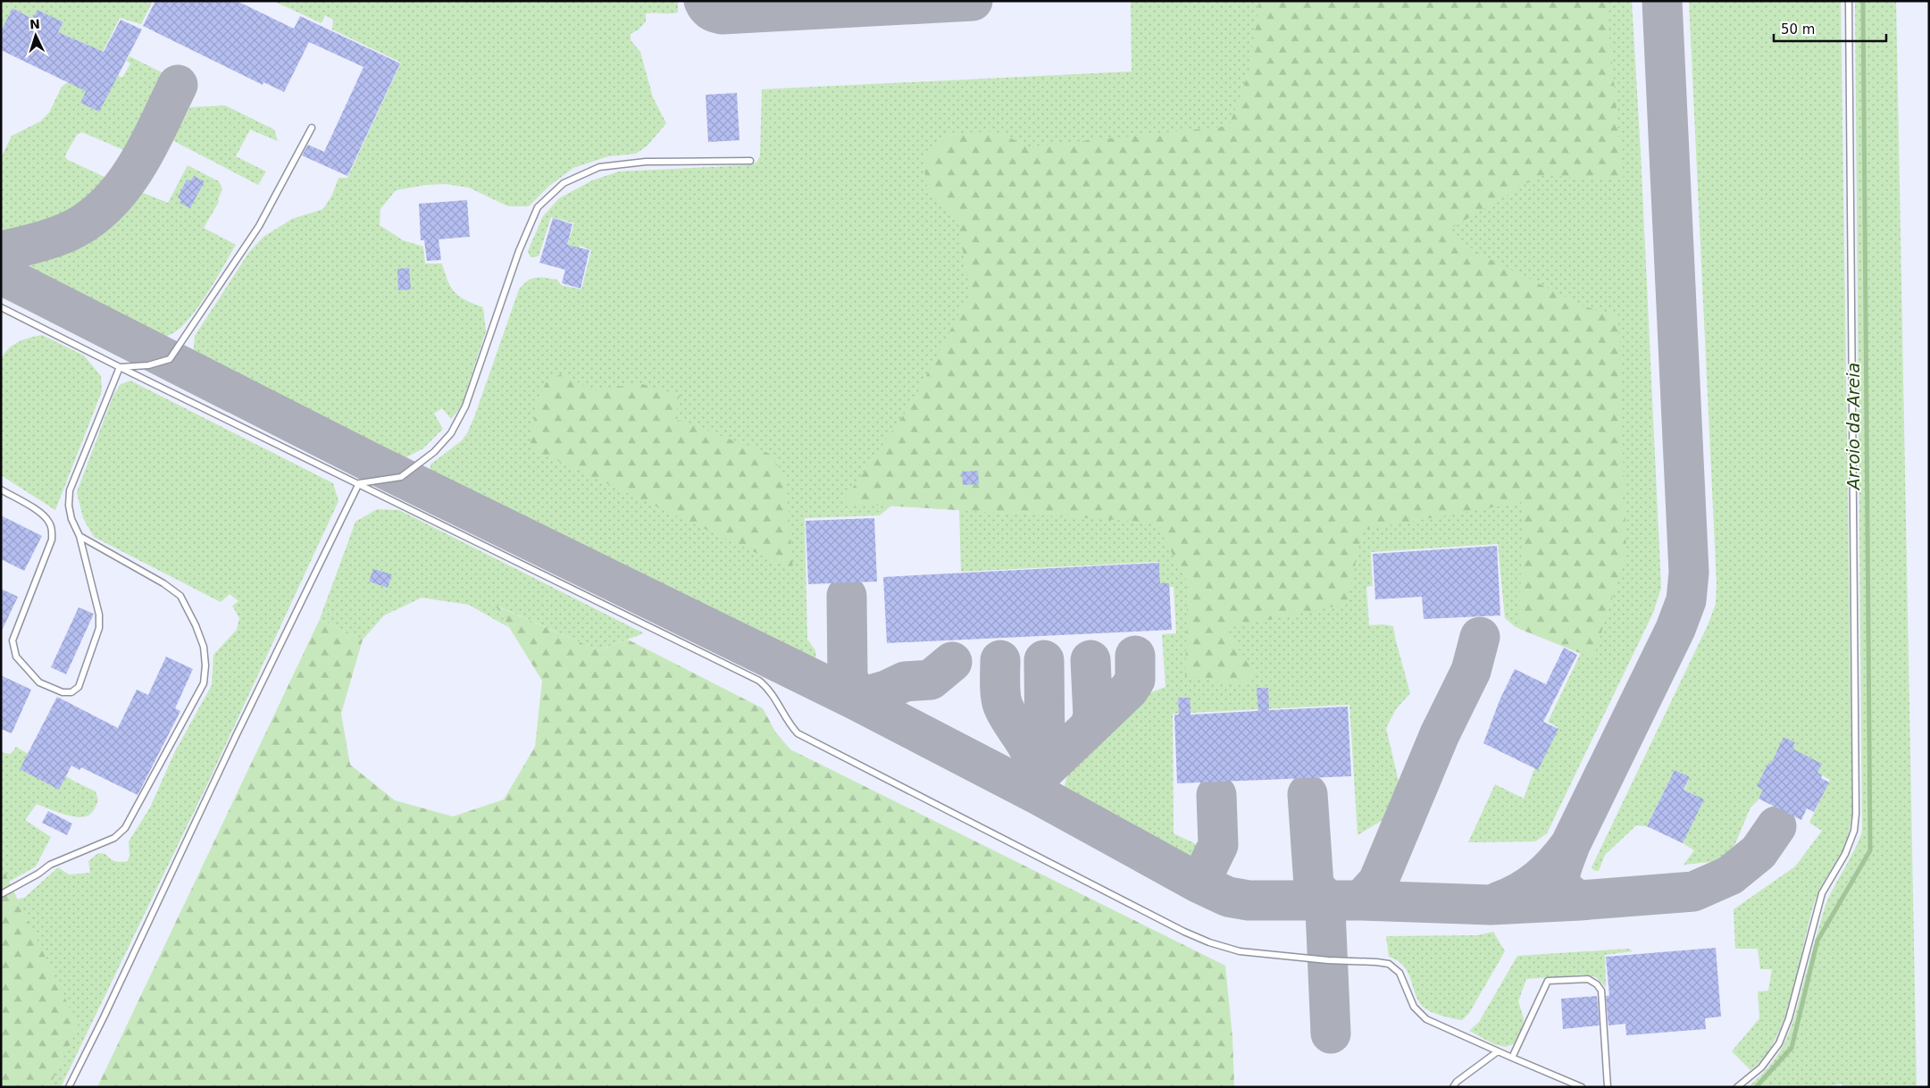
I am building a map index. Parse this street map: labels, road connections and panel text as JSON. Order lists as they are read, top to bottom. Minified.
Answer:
{"water":["Arroio da Areia"],"scale_bar":"50 m","north":"top"}
